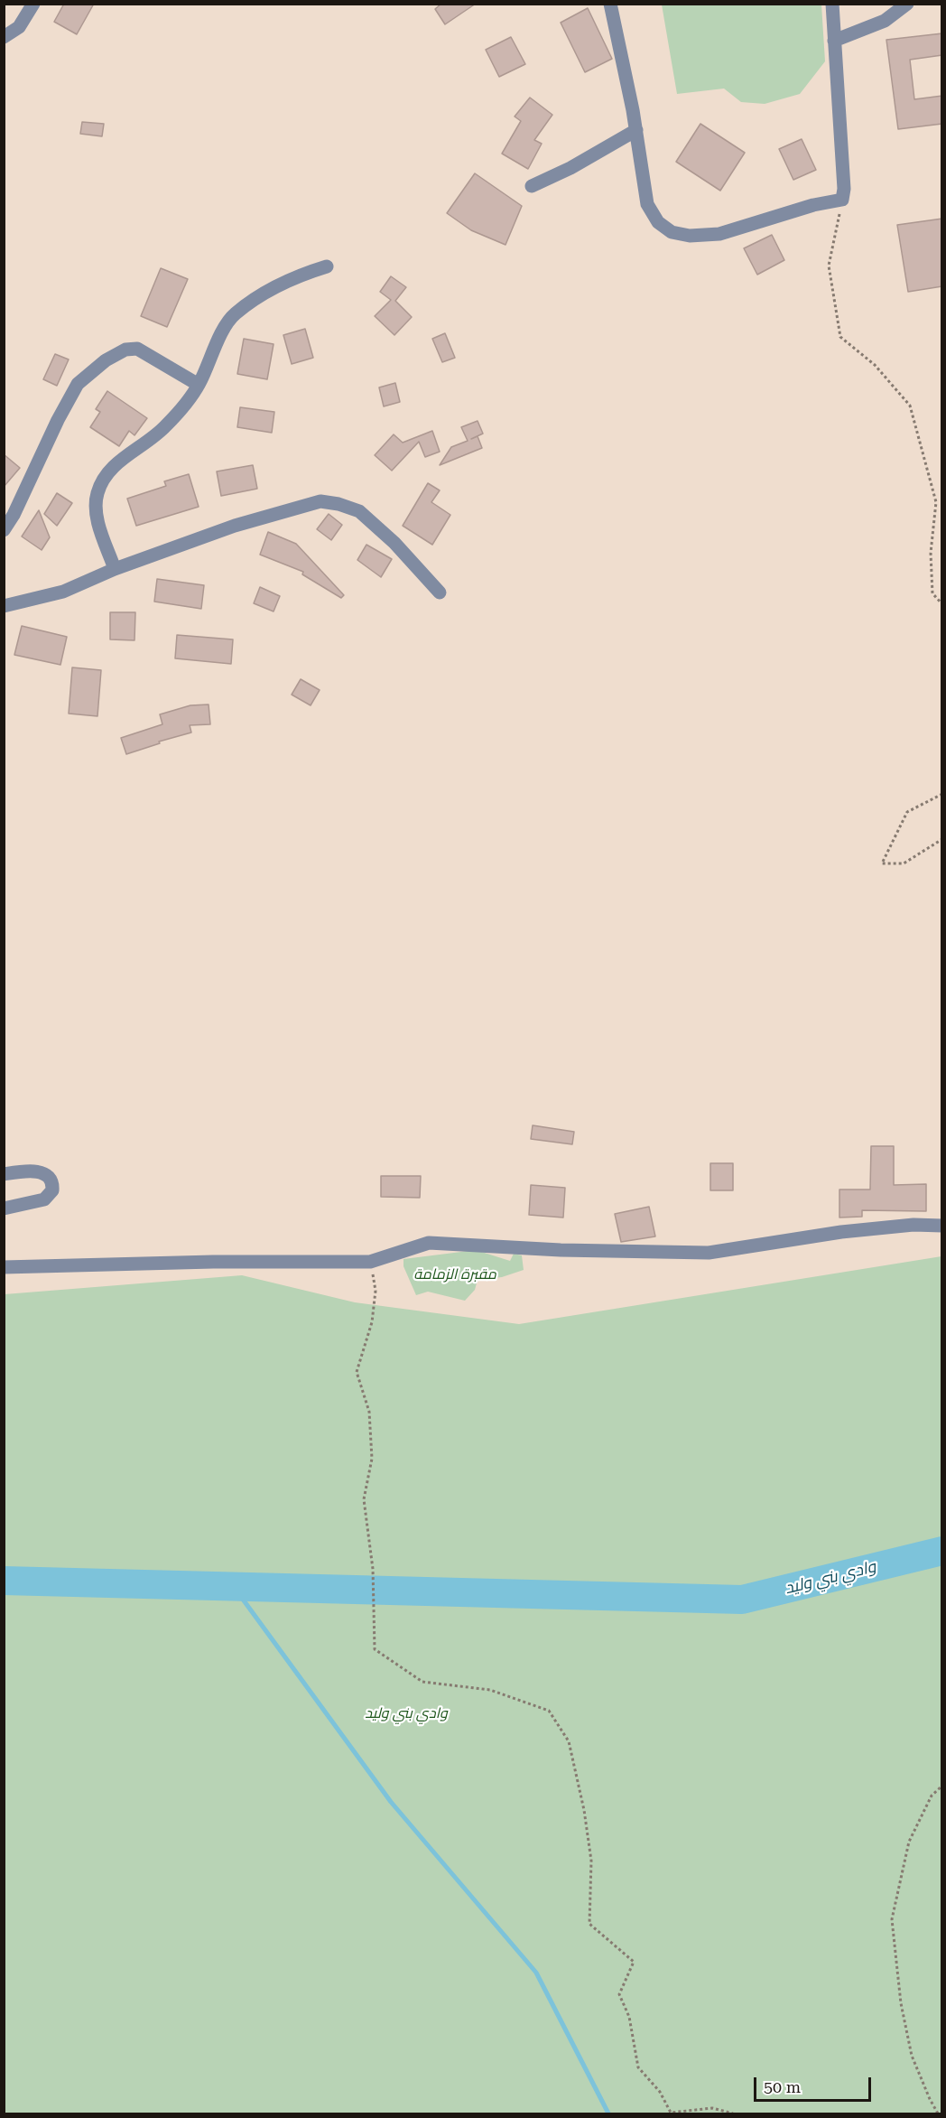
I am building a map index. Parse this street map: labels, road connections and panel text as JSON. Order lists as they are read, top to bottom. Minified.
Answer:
{"water":["وادي بني وليد"],"parks":["مقبرة الزمامة","وادي بني وليد"],"scale_bar":"50 m"}
